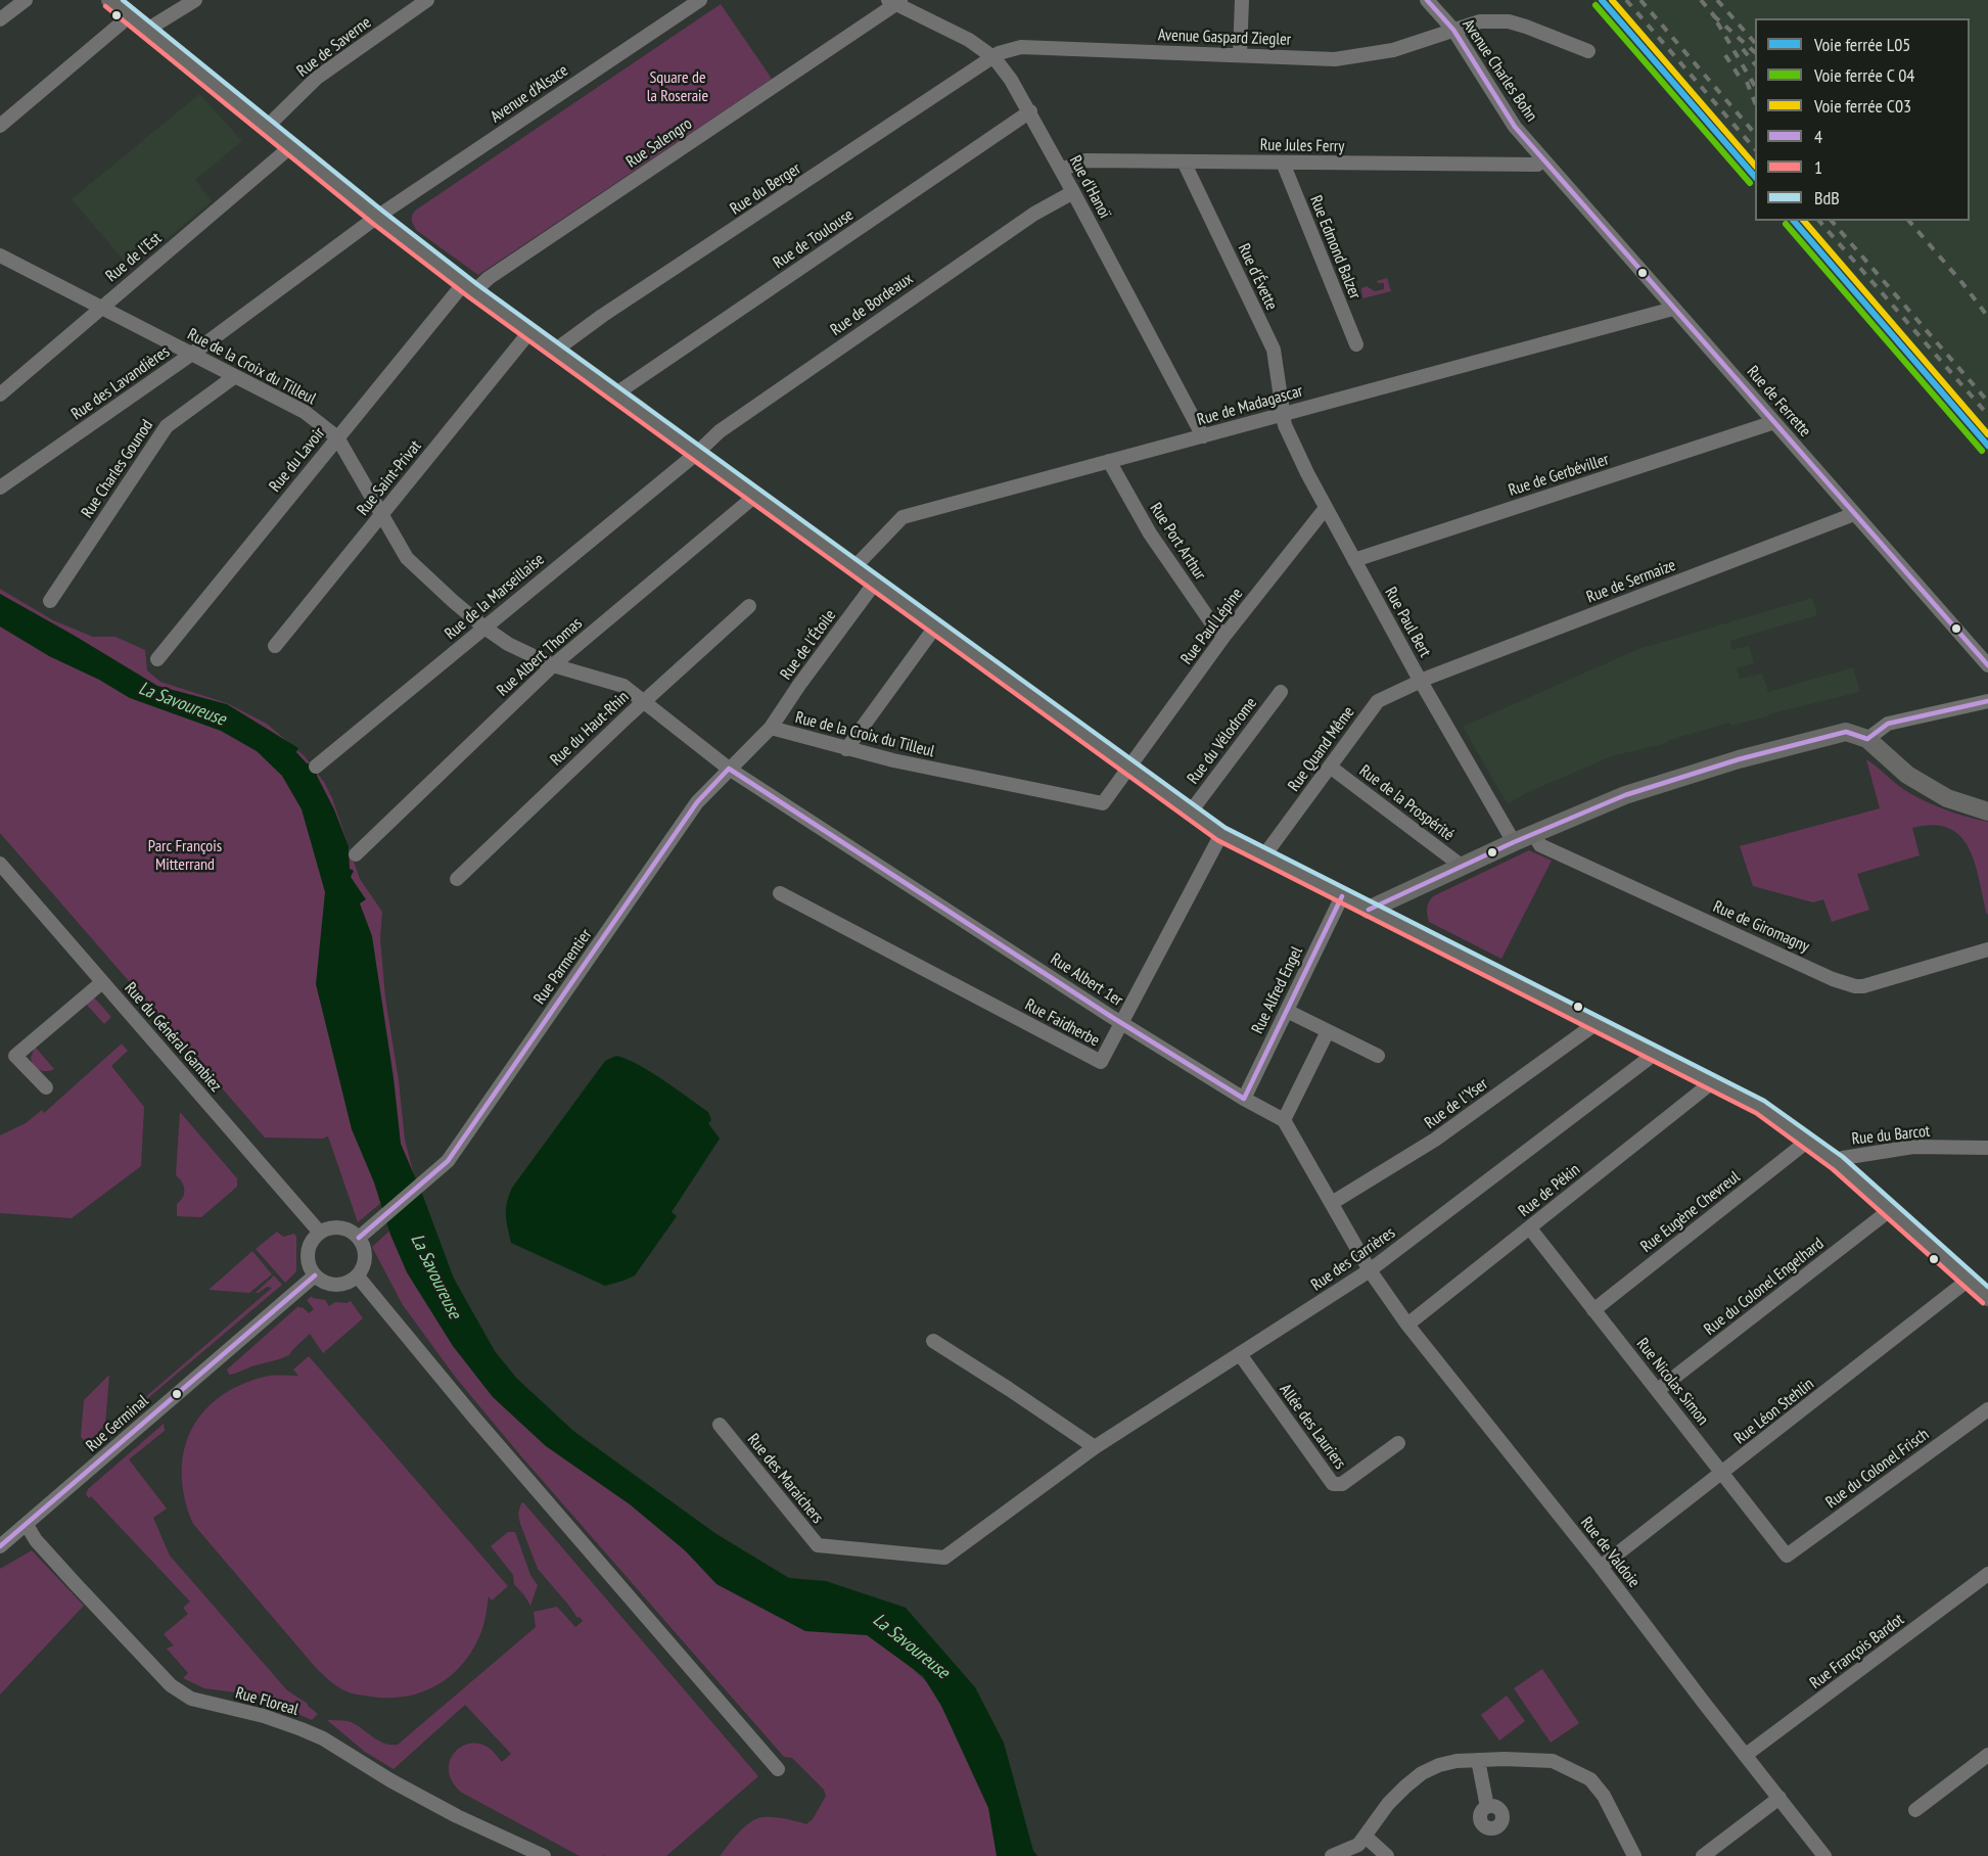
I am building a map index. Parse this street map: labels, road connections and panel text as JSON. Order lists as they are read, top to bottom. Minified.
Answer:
{"streets":{"street":["Avenue Gaspard Ziegler","Rue de Saverne","Avenue Charles Bohn","Avenue d'Alsace","Rue Salengro","Rue Jules Ferry","Rue d'Hanoï","Rue du Berger","Rue de Toulouse","Rue Edmond Balzer","Rue de l'Est","Rue d'Évette","Rue de Bordeaux","Rue de la Croix du Tilleul","Rue des Lavandières","Rue de Ferrette","Rue de Madagascar","Rue du Lavoir","Rue Charles Gounod","Rue de Gerbéviller","Rue Saint-Privat","Rue Port Arthur","Rue de Sermaize","Rue de la Marseillaise","Rue Paul Bert","Rue Paul Lépine","Rue de l'Étoile","Rue Albert Thomas","Rue du Haut-Rhin","Rue du Vélodrome","Rue Quand Même","Rue de la Prospérité","Rue de Giromagny","Rue Parmentier","Rue Albert 1er","Rue Alfred Engel","Rue Faidherbe","Rue du Général Gambiez","Rue de l'Yser","Rue du Barcot","Rue de Pékin","Rue Eugène Chevreul","Rue des Carrières","Rue du Colonel Engelhard","Rue Nicolas Simon","Rue Léon Stehlin","Rue Germinal","Allée des Lauriers","Rue du Colonel Frisch","Rue des Maraichers","Rue de Valdoie","Rue François Bardot","Rue Floreal"]},"crossings":[["Avenue Gaspard Ziegler","Avenue Charles Bohn"],["Avenue Gaspard Ziegler","Rue d'Hanoï"],["Avenue Gaspard Ziegler","Rue du Berger"],["Avenue Charles Bohn","Rue Jules Ferry"],["Avenue Charles Bohn","Rue de Ferrette"],["Avenue d'Alsace","Rue des Lavandières"],["Rue Salengro","Rue d'Hanoï"],["Rue Salengro","Rue du Lavoir"],["Rue Jules Ferry","Rue d'Hanoï"],["Rue Jules Ferry","Rue Edmond Balzer"],["Rue Jules Ferry","Rue d'Évette"],["Rue Jules Ferry","Rue de Ferrette"],["Rue d'Hanoï","Rue du Berger"],["Rue d'Hanoï","Rue de Toulouse"],["Rue d'Hanoï","Rue de Bordeaux"],["Rue d'Hanoï","Rue de Madagascar"],["Rue de l'Est","Rue de la Croix du Tilleul"],["Rue d'Évette","Rue de Madagascar"],["Rue d'Évette","Rue Paul Bert"],["Rue de Bordeaux","Rue de la Marseillaise"],["Rue de la Croix du Tilleul","Rue des Lavandières"],["Rue de la Croix du Tilleul","Rue du Lavoir"],["Rue de la Croix du Tilleul","Rue Charles Gounod"],["Rue de la Croix du Tilleul","Rue Saint-Privat"],["Rue de la Croix du Tilleul","Rue de la Marseillaise"],["Rue de la Croix du Tilleul","Rue Paul Lépine"],["Rue de la Croix du Tilleul","Rue de l'Étoile"],["Rue de la Croix du Tilleul","Rue Albert Thomas"],["Rue de la Croix du Tilleul","Rue du Haut-Rhin"],["Rue de la Croix du Tilleul","Rue Parmentier"],["Rue de la Croix du Tilleul","Rue Albert 1er"],["Rue de Ferrette","Rue de Madagascar"],["Rue de Ferrette","Rue de Gerbéviller"],["Rue de Ferrette","Rue de Sermaize"],["Rue de Madagascar","Rue Port Arthur"],["Rue de Madagascar","Rue Paul Bert"],["Rue de Gerbéviller","Rue Paul Bert"],["Rue Port Arthur","Rue Paul Lépine"],["Rue de Sermaize","Rue Paul Bert"],["Rue de Sermaize","Rue Quand Même"],["Rue Paul Bert","Rue Paul Lépine"],["Rue Paul Bert","Rue Quand Même"],["Rue Quand Même","Rue de la Prospérité"],["Rue Parmentier","Rue Albert 1er"],["Rue Parmentier","Rue du Général Gambiez"],["Rue Parmentier","Rue Germinal"],["Rue Albert 1er","Rue Alfred Engel"],["Rue Albert 1er","Rue Faidherbe"],["Rue du Général Gambiez","Rue Germinal"],["Rue de Pékin","Rue Nicolas Simon"],["Rue de Pékin","Rue de Valdoie"],["Rue Eugène Chevreul","Rue Nicolas Simon"],["Rue des Carrières","Allée des Lauriers"],["Rue des Carrières","Rue des Maraichers"],["Rue des Carrières","Rue de Valdoie"],["Rue du Colonel Engelhard","Rue Nicolas Simon"],["Rue Nicolas Simon","Rue Léon Stehlin"],["Rue Nicolas Simon","Rue du Colonel Frisch"],["Rue Léon Stehlin","Rue de Valdoie"],["Rue Germinal","Rue Floreal"],["Rue de Valdoie","Rue François Bardot"]],"water":["La Savoureuse"],"parks":["Square de la Roseraie","Parc François Mitterrand"],"lines":["rail line L05","rail line C03","transit line 4","transit line BdB","transit line 1"],"legend":["Voie ferrée L05","Voie ferrée C 04","Voie ferrée C03","4","1","BdB"]}
